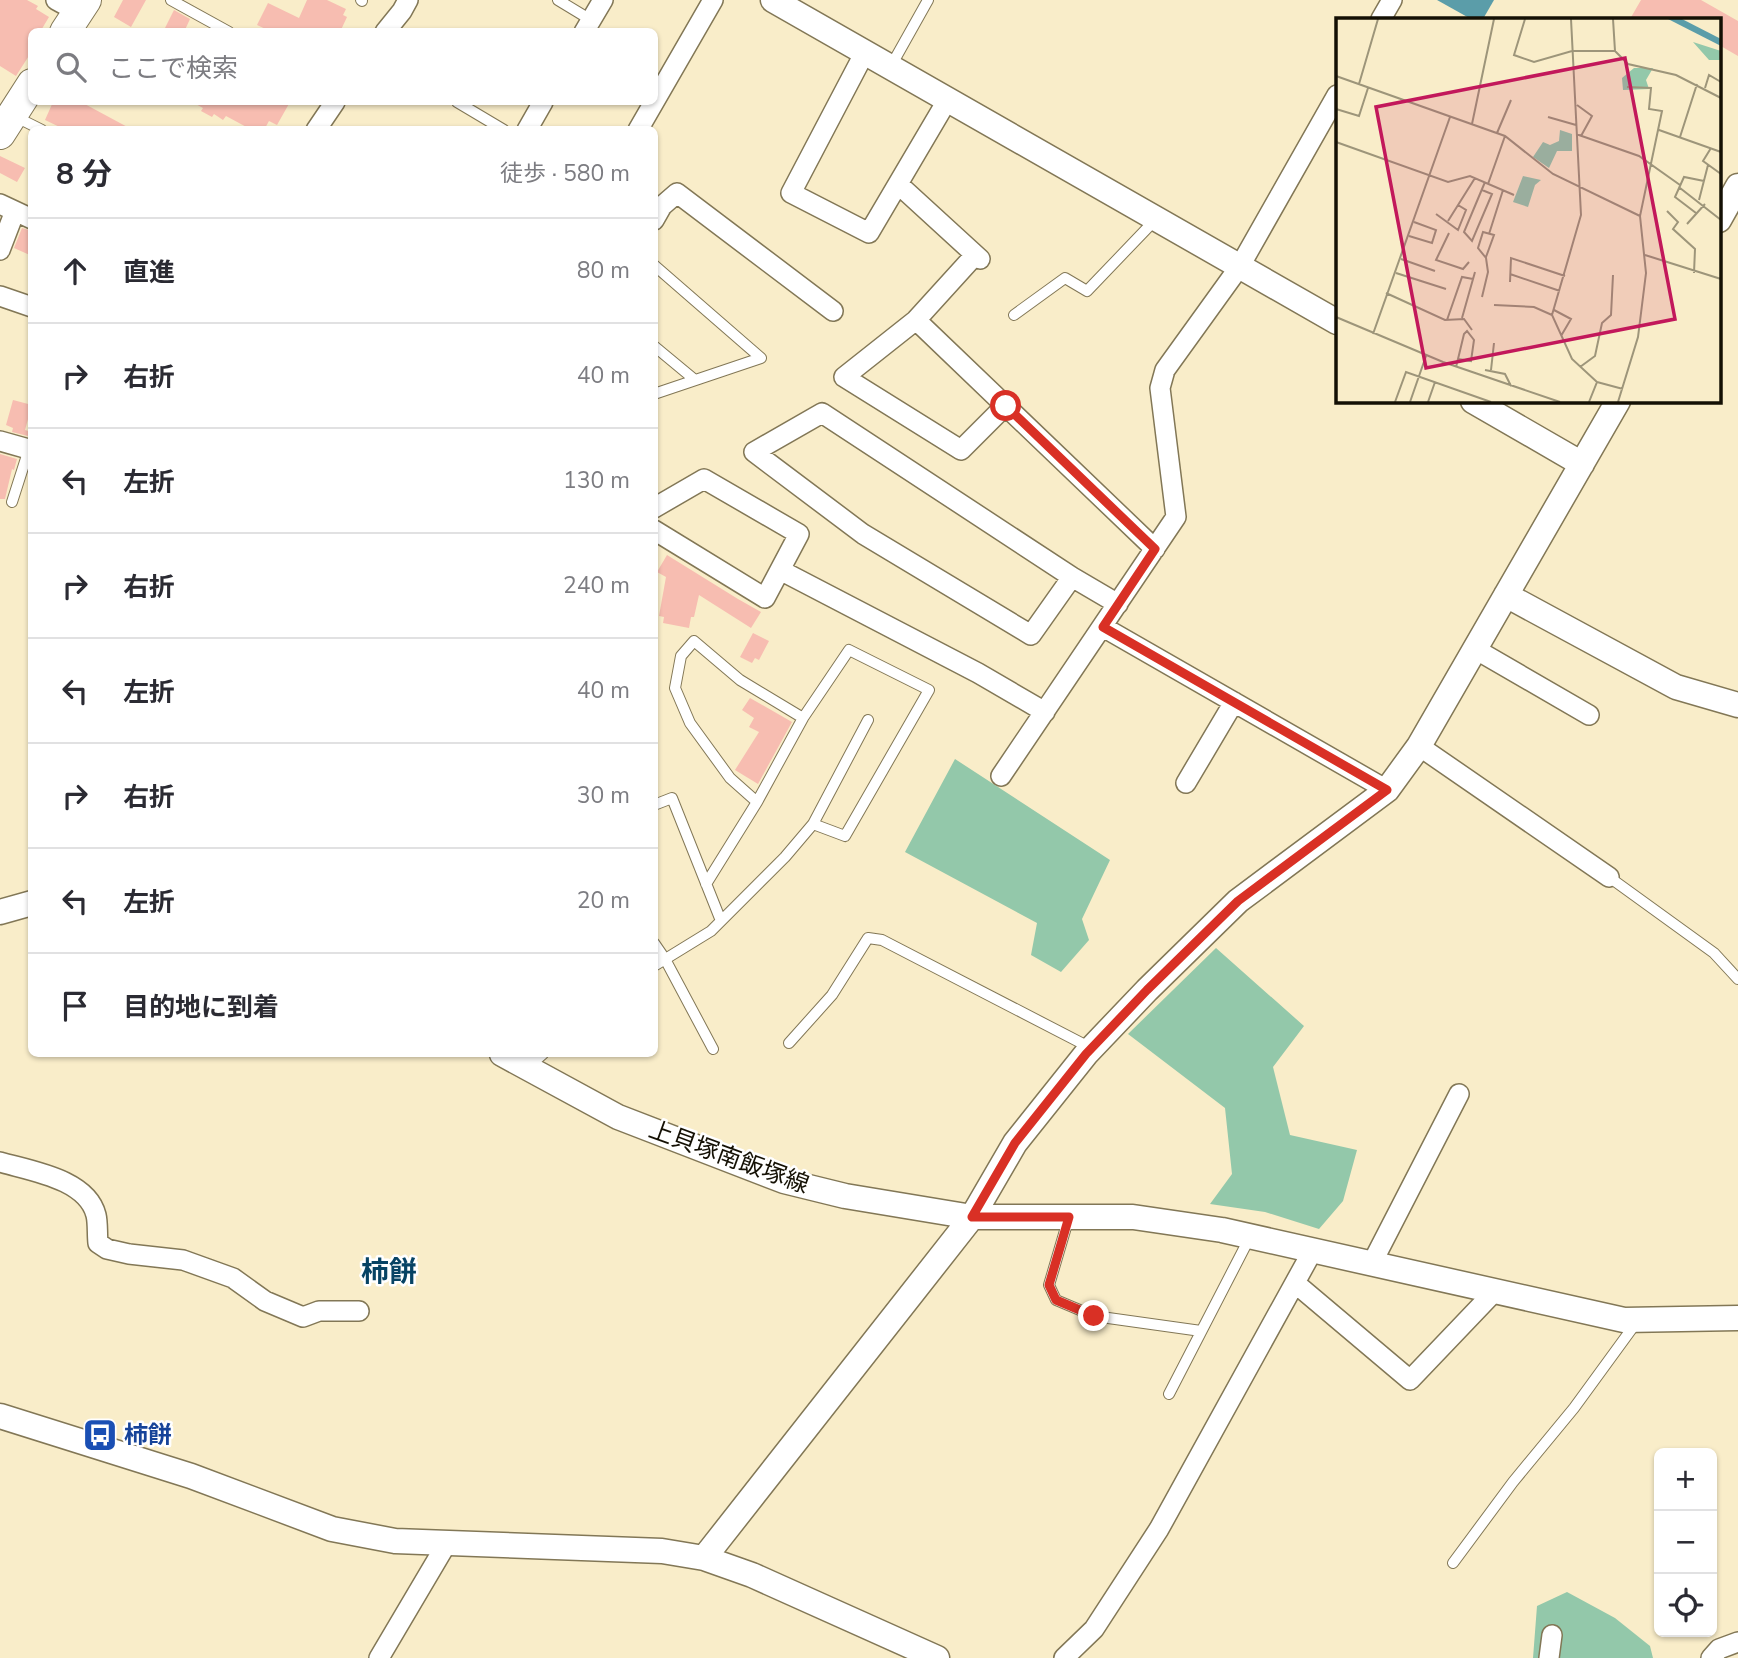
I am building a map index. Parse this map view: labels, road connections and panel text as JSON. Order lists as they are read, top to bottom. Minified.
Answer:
{"streets":{"street":["上貝塚南飯塚線"]},"districts":["柿餅"],"places":{"bus stop":["柿餅"]},"page":{"search":"ここで検索","heading":["8 分","徒歩 · 580 m"],"list":[["直進","80 m"],["右折","40 m"],["左折","130 m"],["右折","240 m"],["左折","40 m"],["右折","30 m"],["左折","20 m"],"目的地に到着"],"map_buttons":["+","−"]}}
